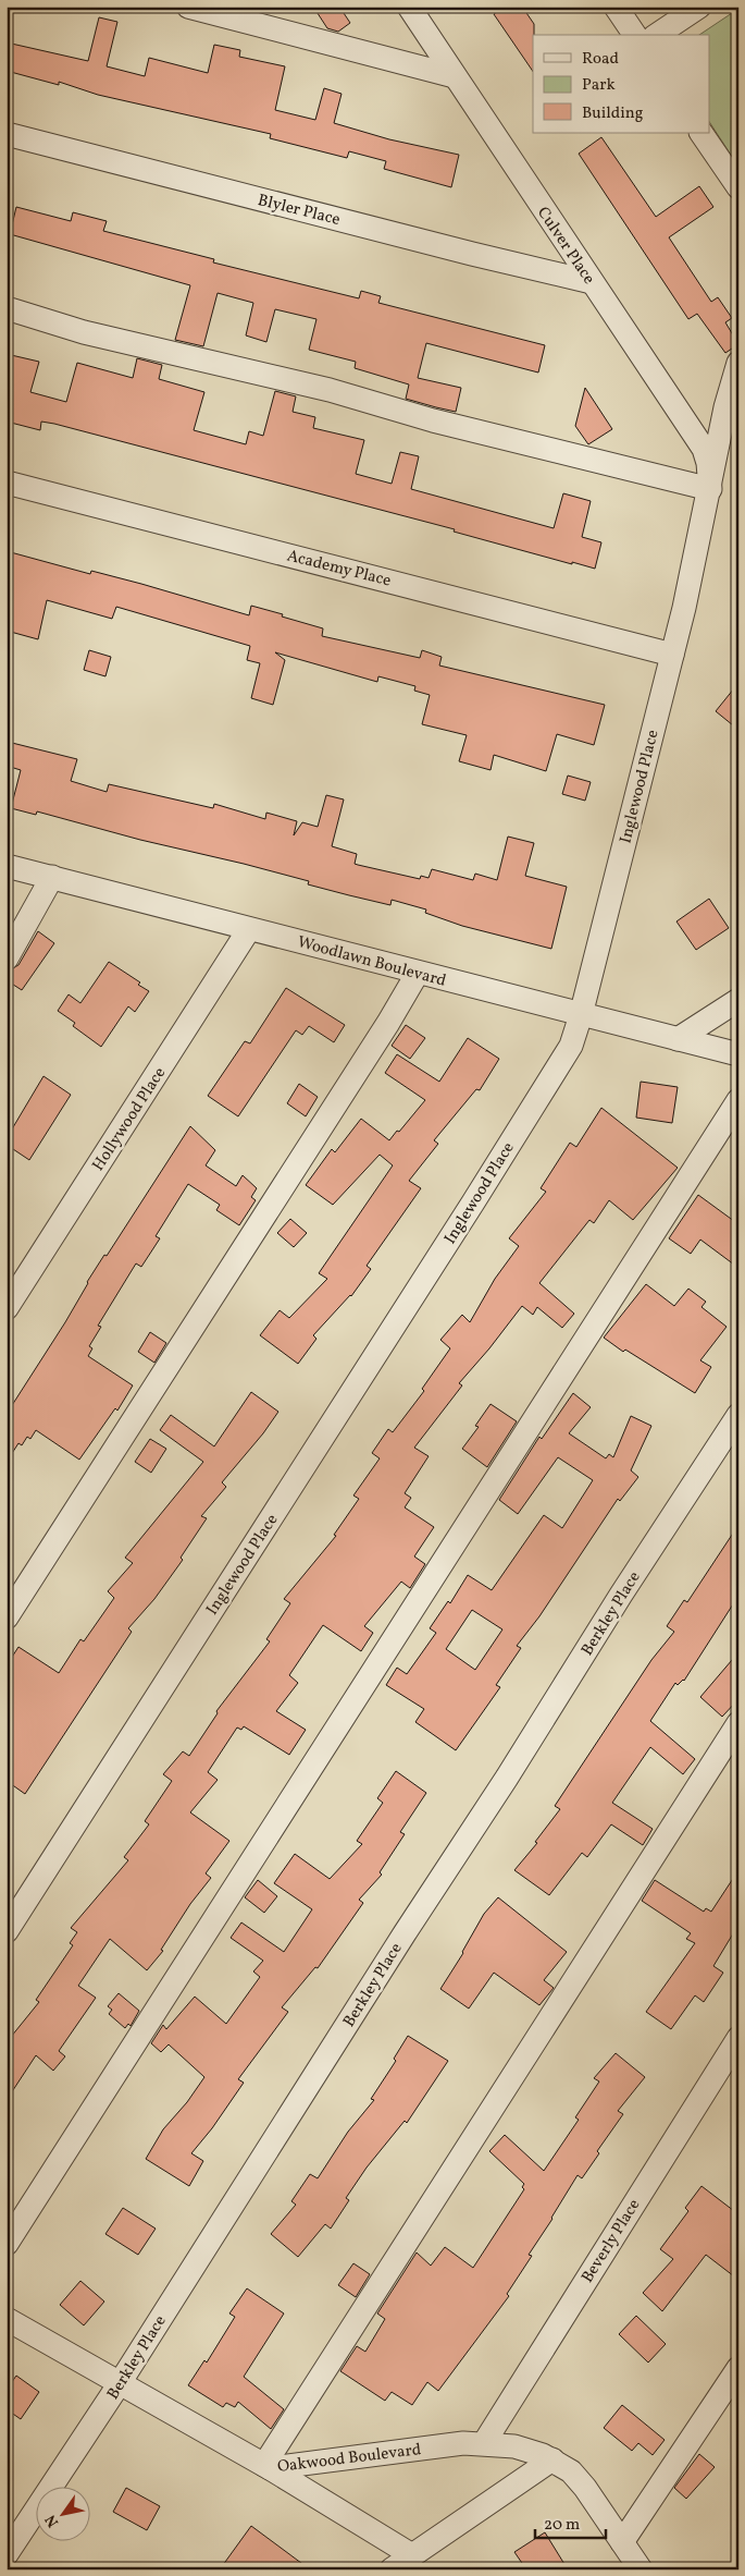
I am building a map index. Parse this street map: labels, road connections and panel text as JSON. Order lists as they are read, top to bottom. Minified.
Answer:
{"streets":{"street":["Blyler Place","Culver Place","Academy Place","Inglewood Place","Woodlawn Boulevard","Hollywood Place","Berkley Place","Beverly Place","Oakwood Boulevard"]},"crossings":[["Blyler Place","Culver Place"],["Culver Place","Inglewood Place"],["Academy Place","Inglewood Place"],["Inglewood Place","Woodlawn Boulevard"],["Woodlawn Boulevard","Hollywood Place"],["Berkley Place","Oakwood Boulevard"],["Beverly Place","Oakwood Boulevard"]],"legend":["Road","Park","Building"],"scale_bar":"20 m","north":"bottom left"}
